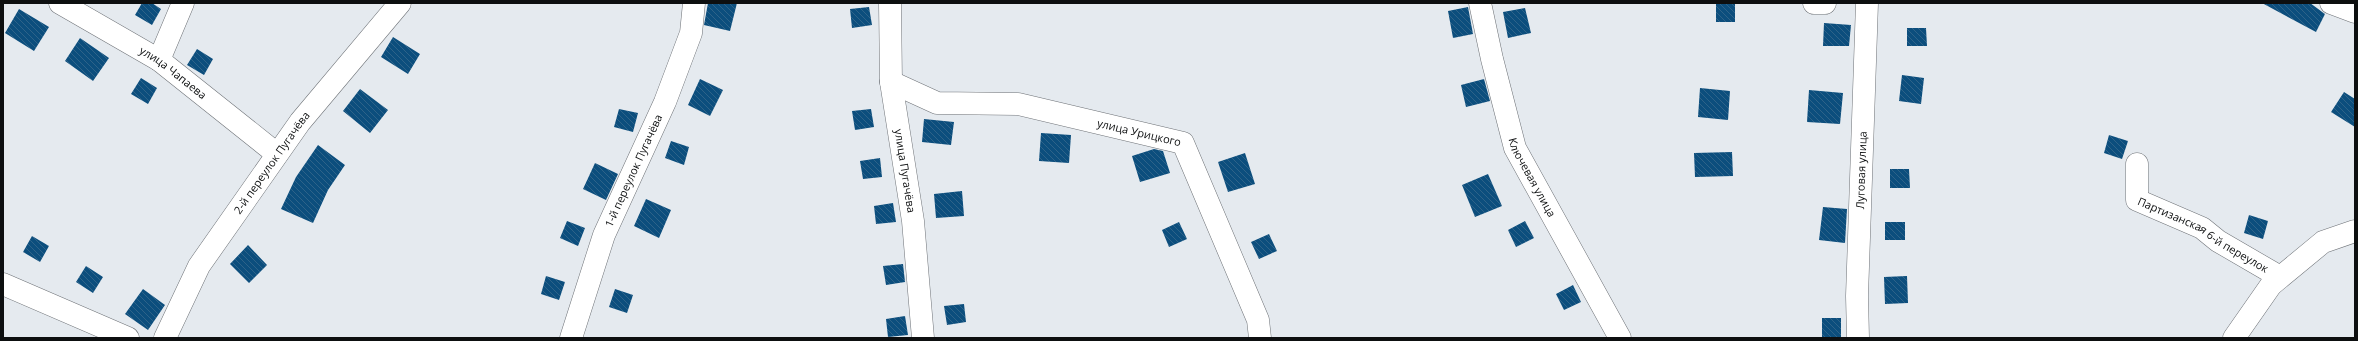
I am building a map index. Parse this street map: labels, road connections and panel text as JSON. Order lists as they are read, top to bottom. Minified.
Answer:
{"streets":{"street":["улица Чапаева","улица Урицкого","2-й переулок Пугачёва","1-й переулок Пугачёва","улица Пугачёва","Луговая улица","Ключевая улица","Партизанская 6-й переулок"]},"crossings":[["улица Чапаева","2-й переулок Пугачёва"],["улица Урицкого","улица Пугачёва"]]}
